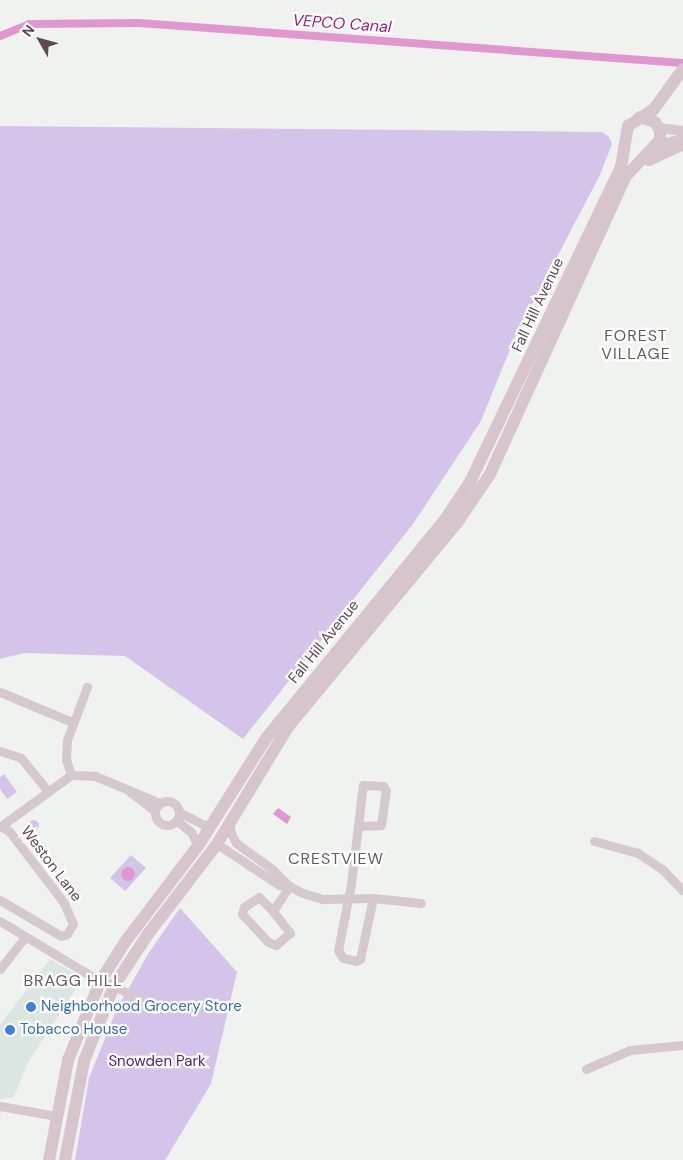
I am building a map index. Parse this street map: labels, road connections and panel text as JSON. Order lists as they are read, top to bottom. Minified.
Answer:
{"streets":{"main road":["Fall Hill Avenue"],"street":["Weston Lane"]},"districts":["FOREST VILLAGE","CRESTVIEW","BRAGG HILL"],"water":["VEPCO Canal"],"parks":["Snowden Park"],"places":["Neighborhood Grocery Store","Tobacco House"],"north":"top left"}
